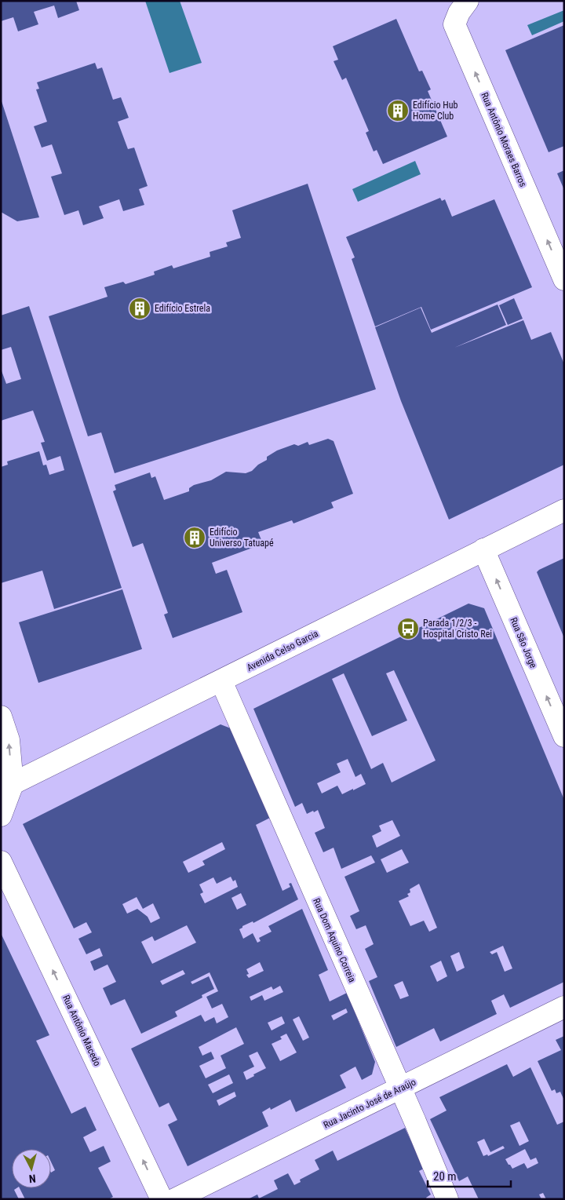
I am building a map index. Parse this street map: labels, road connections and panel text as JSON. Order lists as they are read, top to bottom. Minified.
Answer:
{"streets":{"street":["Rua Antônio Moraes Barros","Rua São Jorge","Avenida Celso Garcia","Rua Dom Aquino Correia","Rua Antônio Macedo","Rua Jacinto José de Araújo"]},"crossings":[["Rua São Jorge","Avenida Celso Garcia"],["Avenida Celso Garcia","Rua Dom Aquino Correia"],["Rua Dom Aquino Correia","Rua Jacinto José de Araújo"]],"one_way":["Rua Antônio Moraes Barros","Rua São Jorge","Rua Antônio Macedo"],"places":{"building":["Edifício Hub Home Club","Edifício Estrela","Edifício Universo Tatuapé"],"bus stop":["Parada 1/2/3 - Hospital Cristo Rei"]},"scale_bar":"20 m","north":"bottom"}
